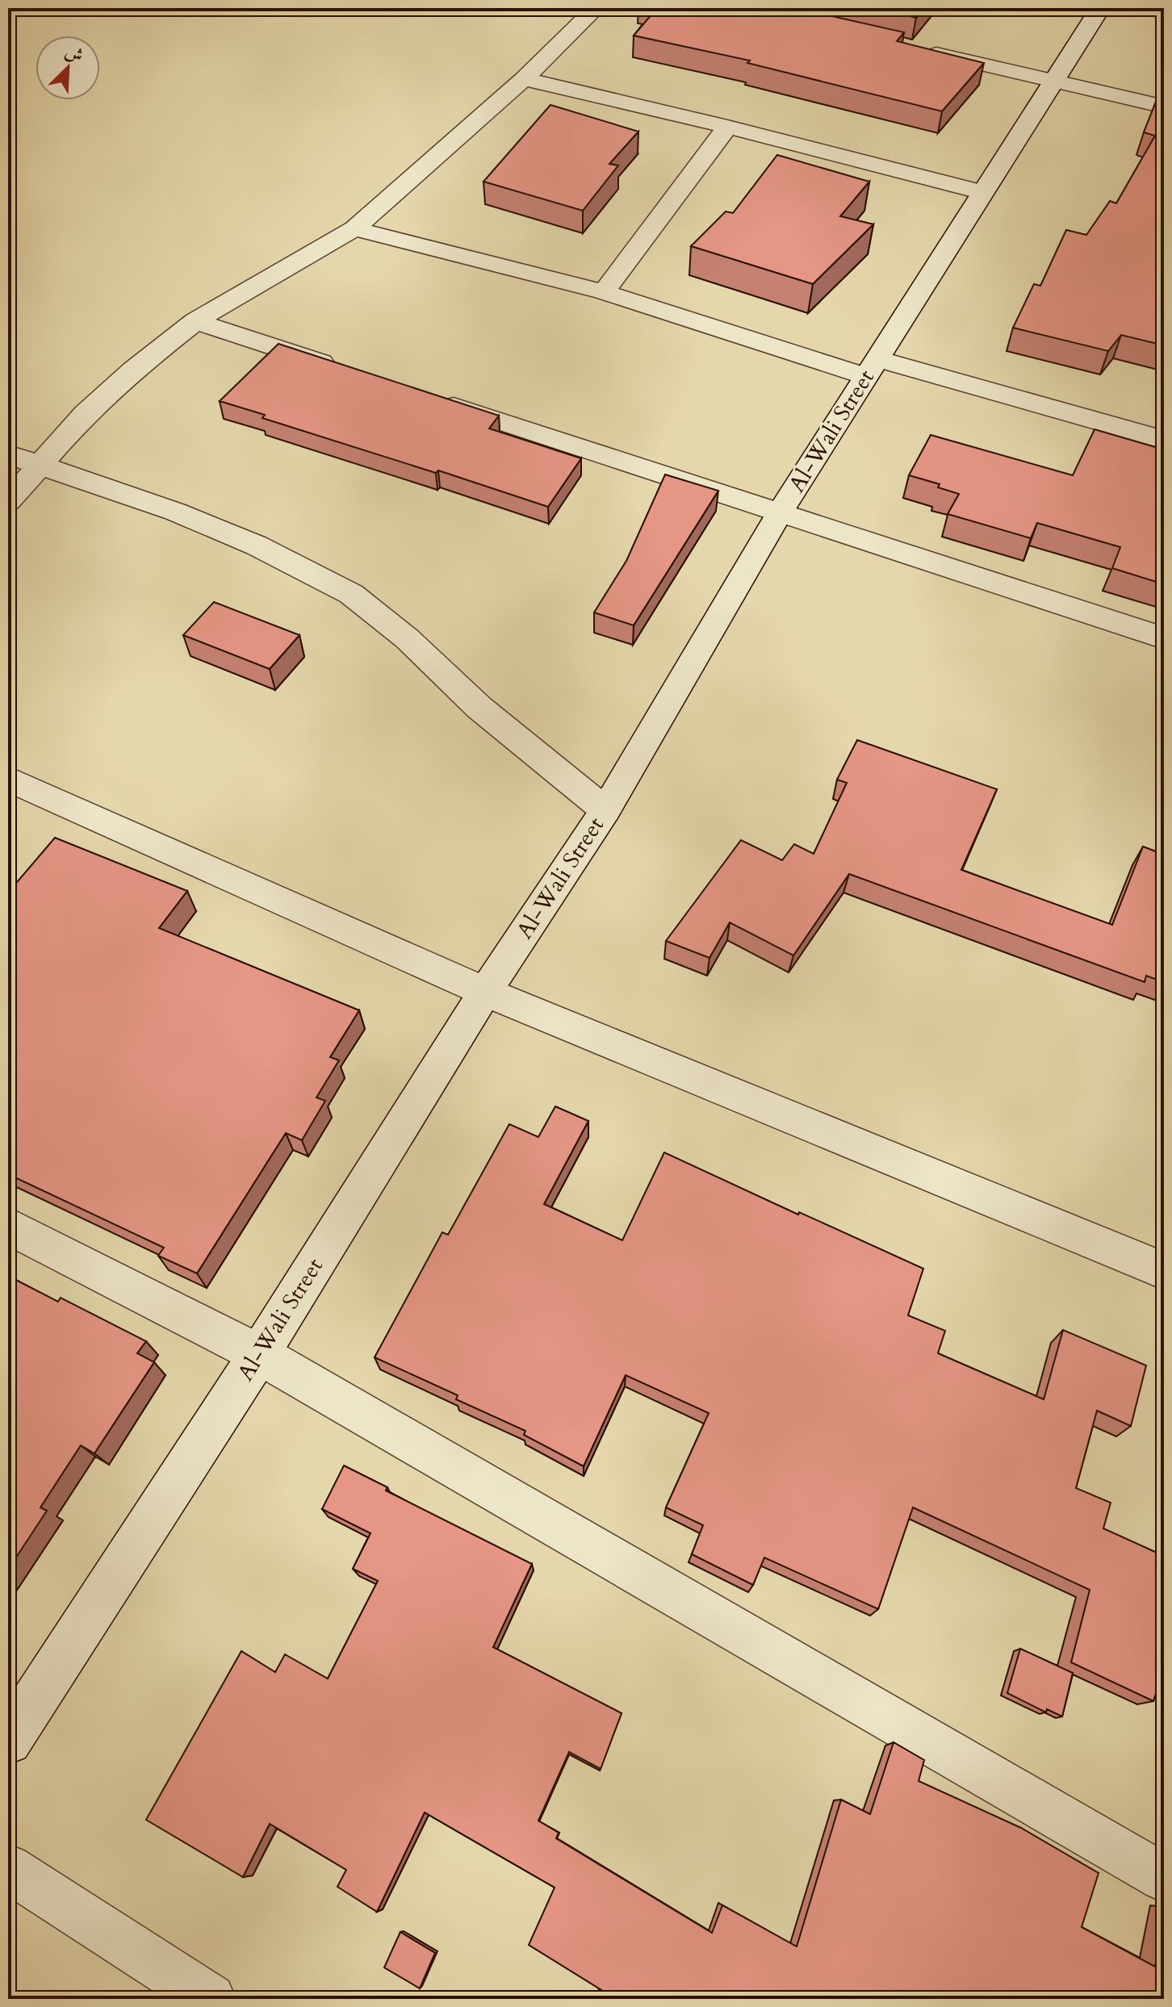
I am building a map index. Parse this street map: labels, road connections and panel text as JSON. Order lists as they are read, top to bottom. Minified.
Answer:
{"streets":{"street":["Al-Wali Street"]},"north":"top right"}
